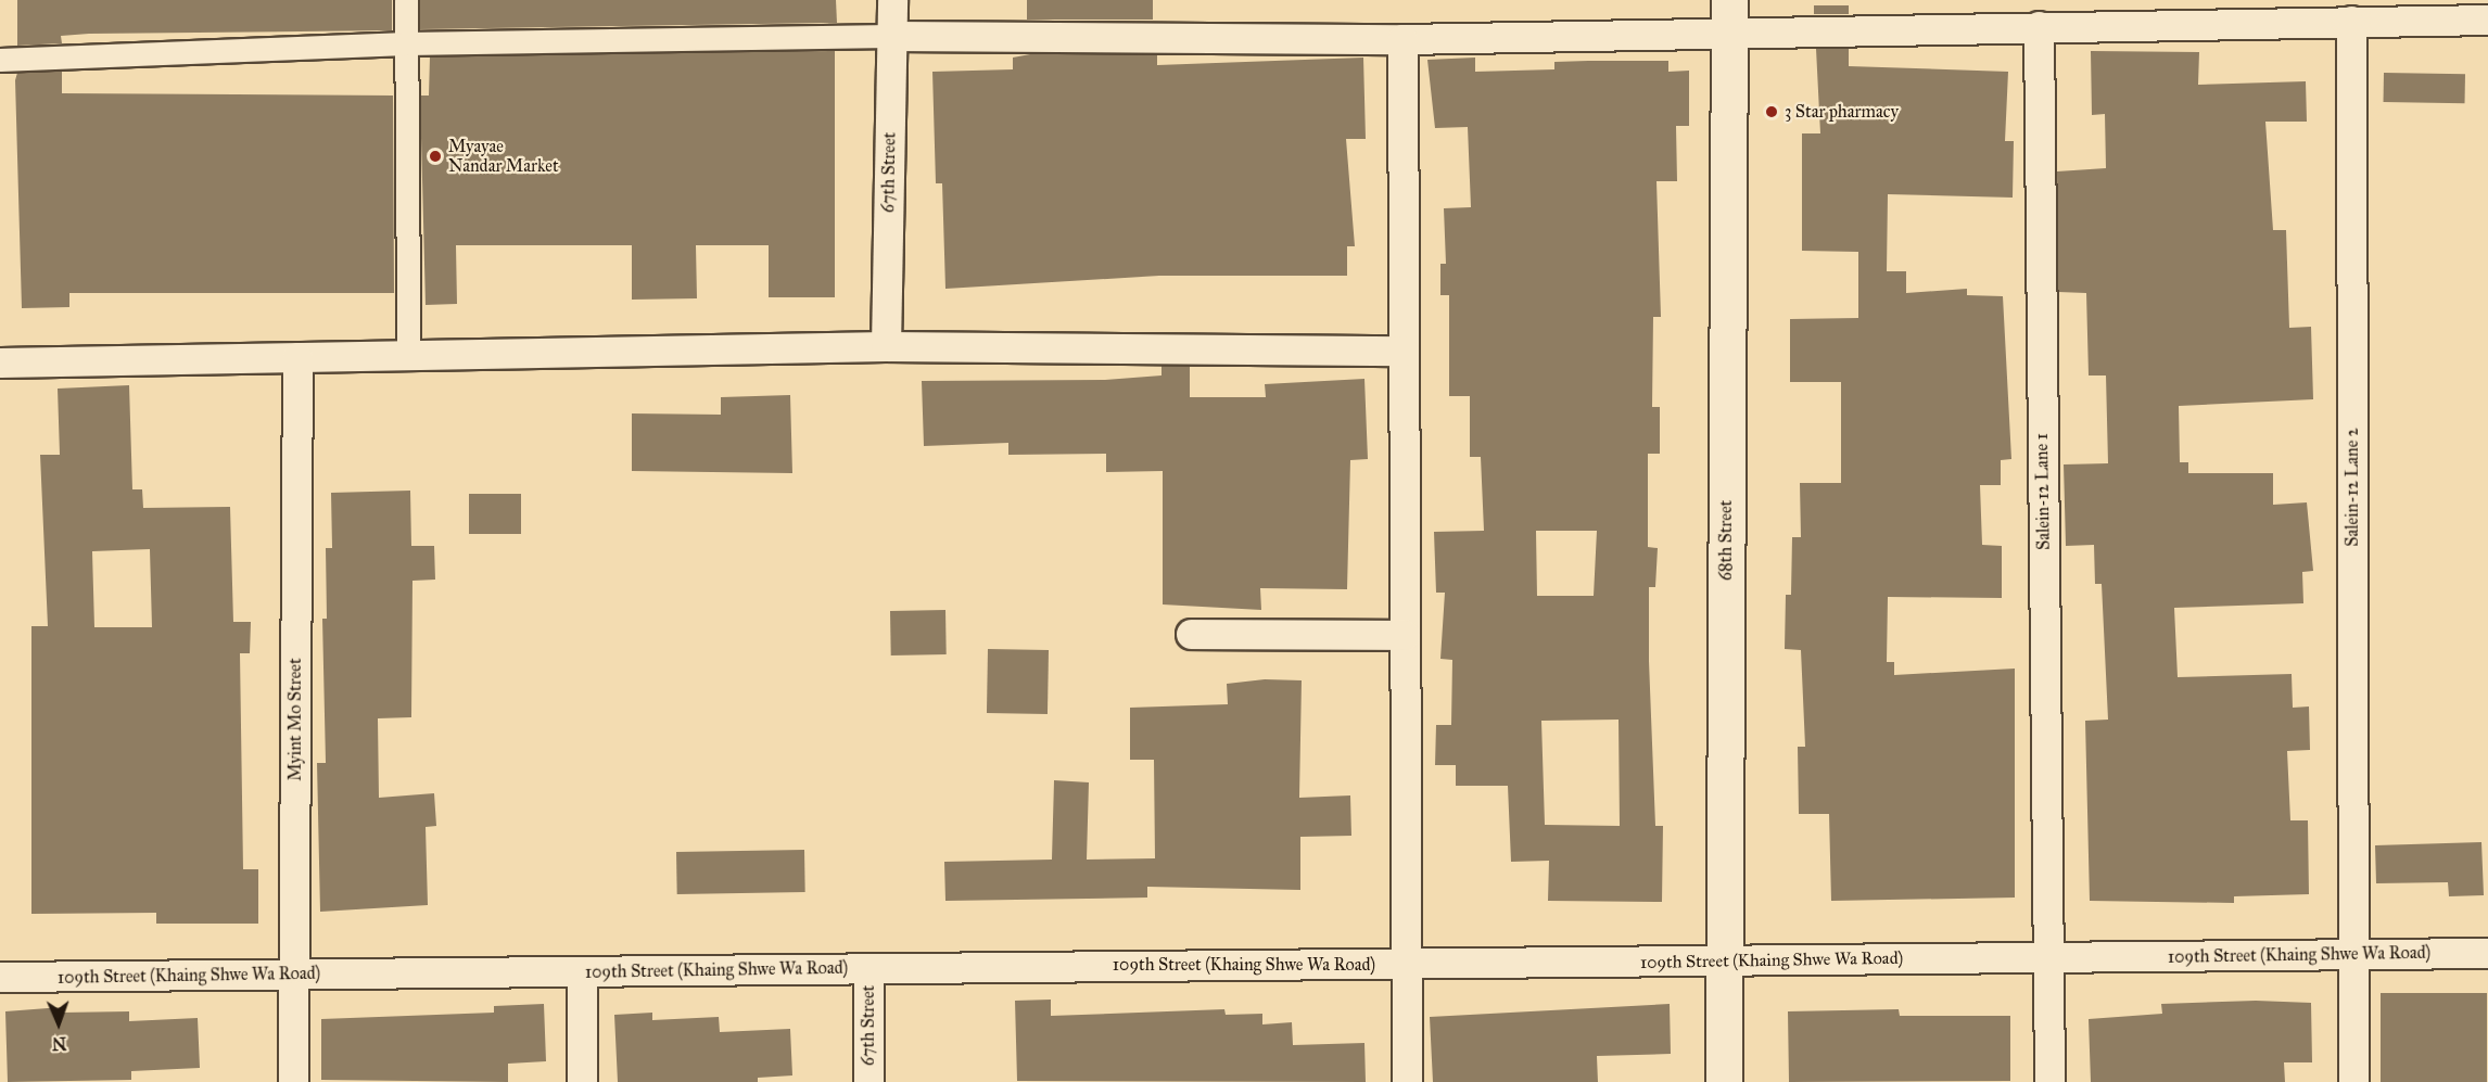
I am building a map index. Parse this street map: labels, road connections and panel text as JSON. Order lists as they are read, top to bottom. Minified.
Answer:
{"streets":{"main road":["68th Street"],"street":["67th Street","Salein-12 Lane 2","Salein-12 Lane 1","Myint Mo Street","109th Street (Khaing Shwe Wa Road)"]},"crossings":[["67th Street","109th Street (Khaing Shwe Wa Road)"],["Salein-12 Lane 2","109th Street (Khaing Shwe Wa Road)"],["Salein-12 Lane 1","109th Street (Khaing Shwe Wa Road)"],["68th Street","109th Street (Khaing Shwe Wa Road)"],["Myint Mo Street","109th Street (Khaing Shwe Wa Road)"]],"places":["3 Star pharmacy","Myayae Nandar Market"],"north":"bottom"}
